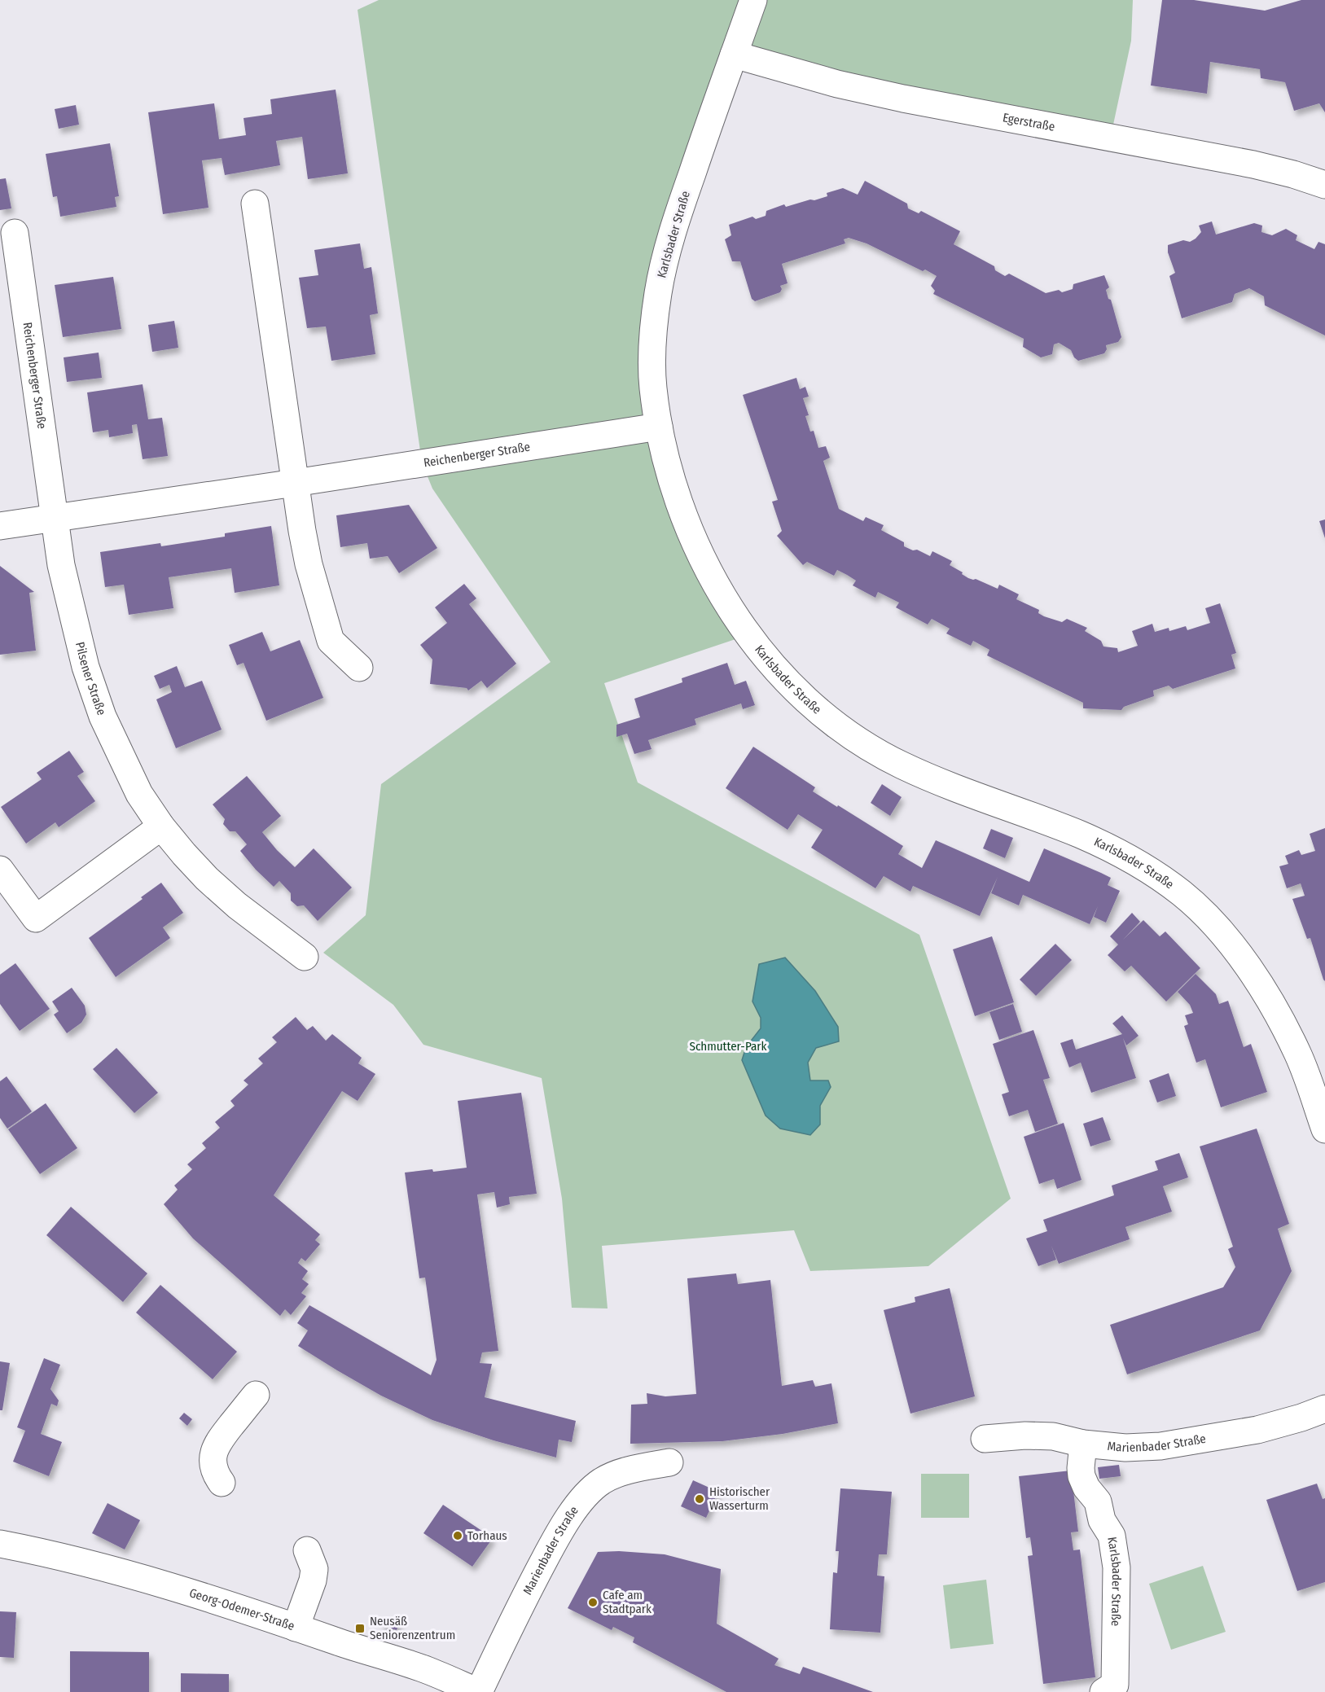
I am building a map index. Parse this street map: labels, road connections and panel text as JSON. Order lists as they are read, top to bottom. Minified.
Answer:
{"streets":{"street":["Egerstraße","Karlsbader Straße","Reichenberger Straße","Pilsener Straße","Marienbader Straße","Georg-Odemer-Straße"]},"crossings":[["Egerstraße","Karlsbader Straße"],["Karlsbader Straße","Reichenberger Straße"],["Karlsbader Straße","Marienbader Straße"],["Reichenberger Straße","Pilsener Straße"],["Marienbader Straße","Georg-Odemer-Straße"]],"parks":["Schmutter-Park"],"places":{"other":["Historischer Wasserturm","Torhaus","Cafe am Stadtpark"],"transit":["Neusäß Seniorenzentrum"]}}
